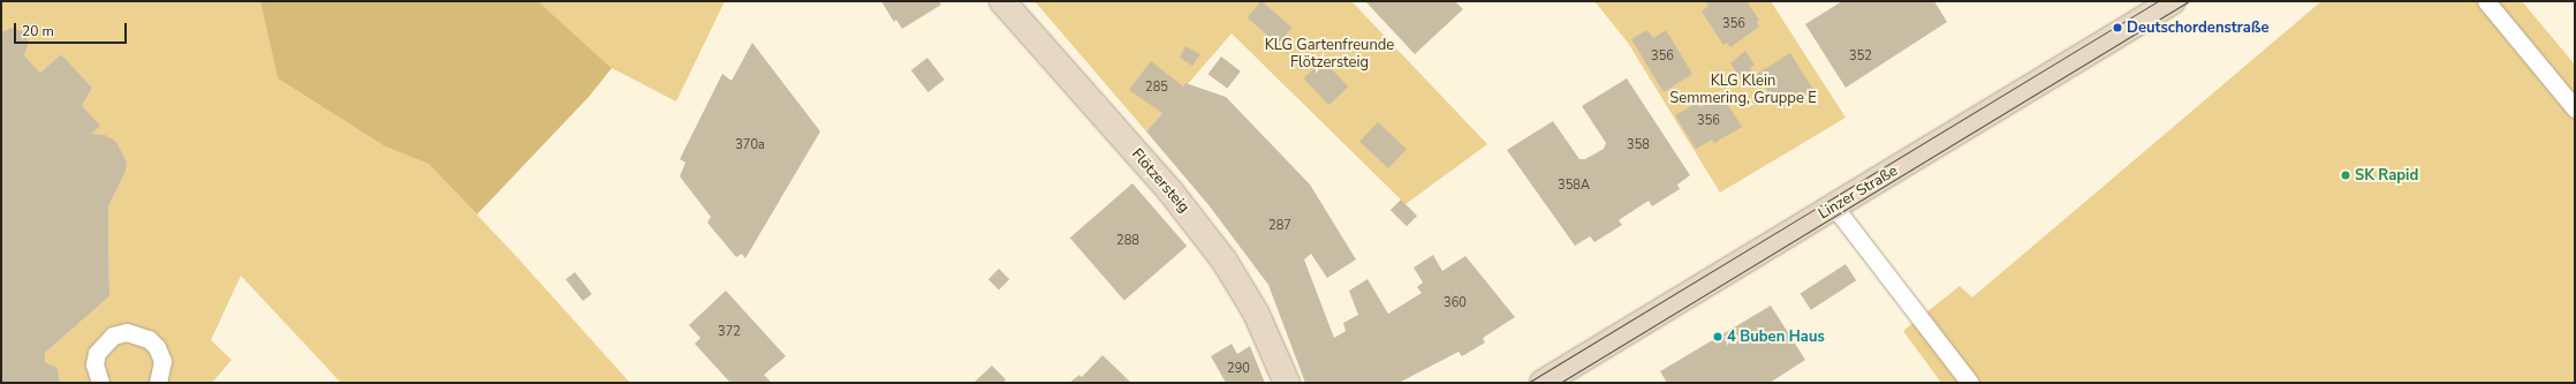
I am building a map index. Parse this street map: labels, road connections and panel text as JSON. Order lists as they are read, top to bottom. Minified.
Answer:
{"streets":{"main road":["Flötzersteig","Linzer Straße"]},"parks":["KLG Gartenfreunde Flötzersteig","KLG Klein Semmering, Gruppe E"],"places":["Deutschordenstraße","SK Rapid","4 Buben Haus"],"house_numbers":["356","356","352","285","356","370a","358","358A","287","288","360","372","290"],"scale_bar":"20 m"}
